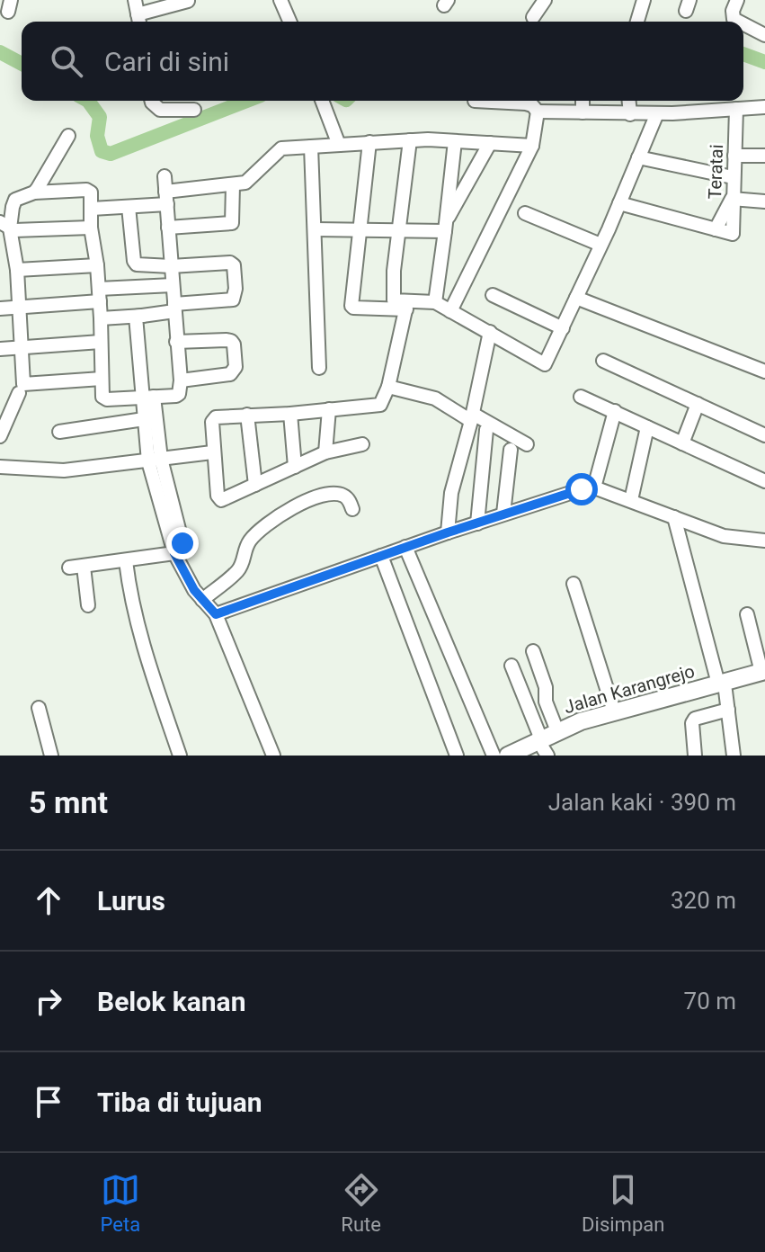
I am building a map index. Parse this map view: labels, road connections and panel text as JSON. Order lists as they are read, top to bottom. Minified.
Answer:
{"streets":{"main road":["Jalan Karangrejo"],"street":["Teratai"]},"page":{"search":"Cari di sini","heading":["5 mnt","Jalan kaki · 390 m"],"list":[["Lurus","320 m"],["Belok kanan","70 m"],"Tiba di tujuan"],"nav":["Peta","Rute","Disimpan"]}}
